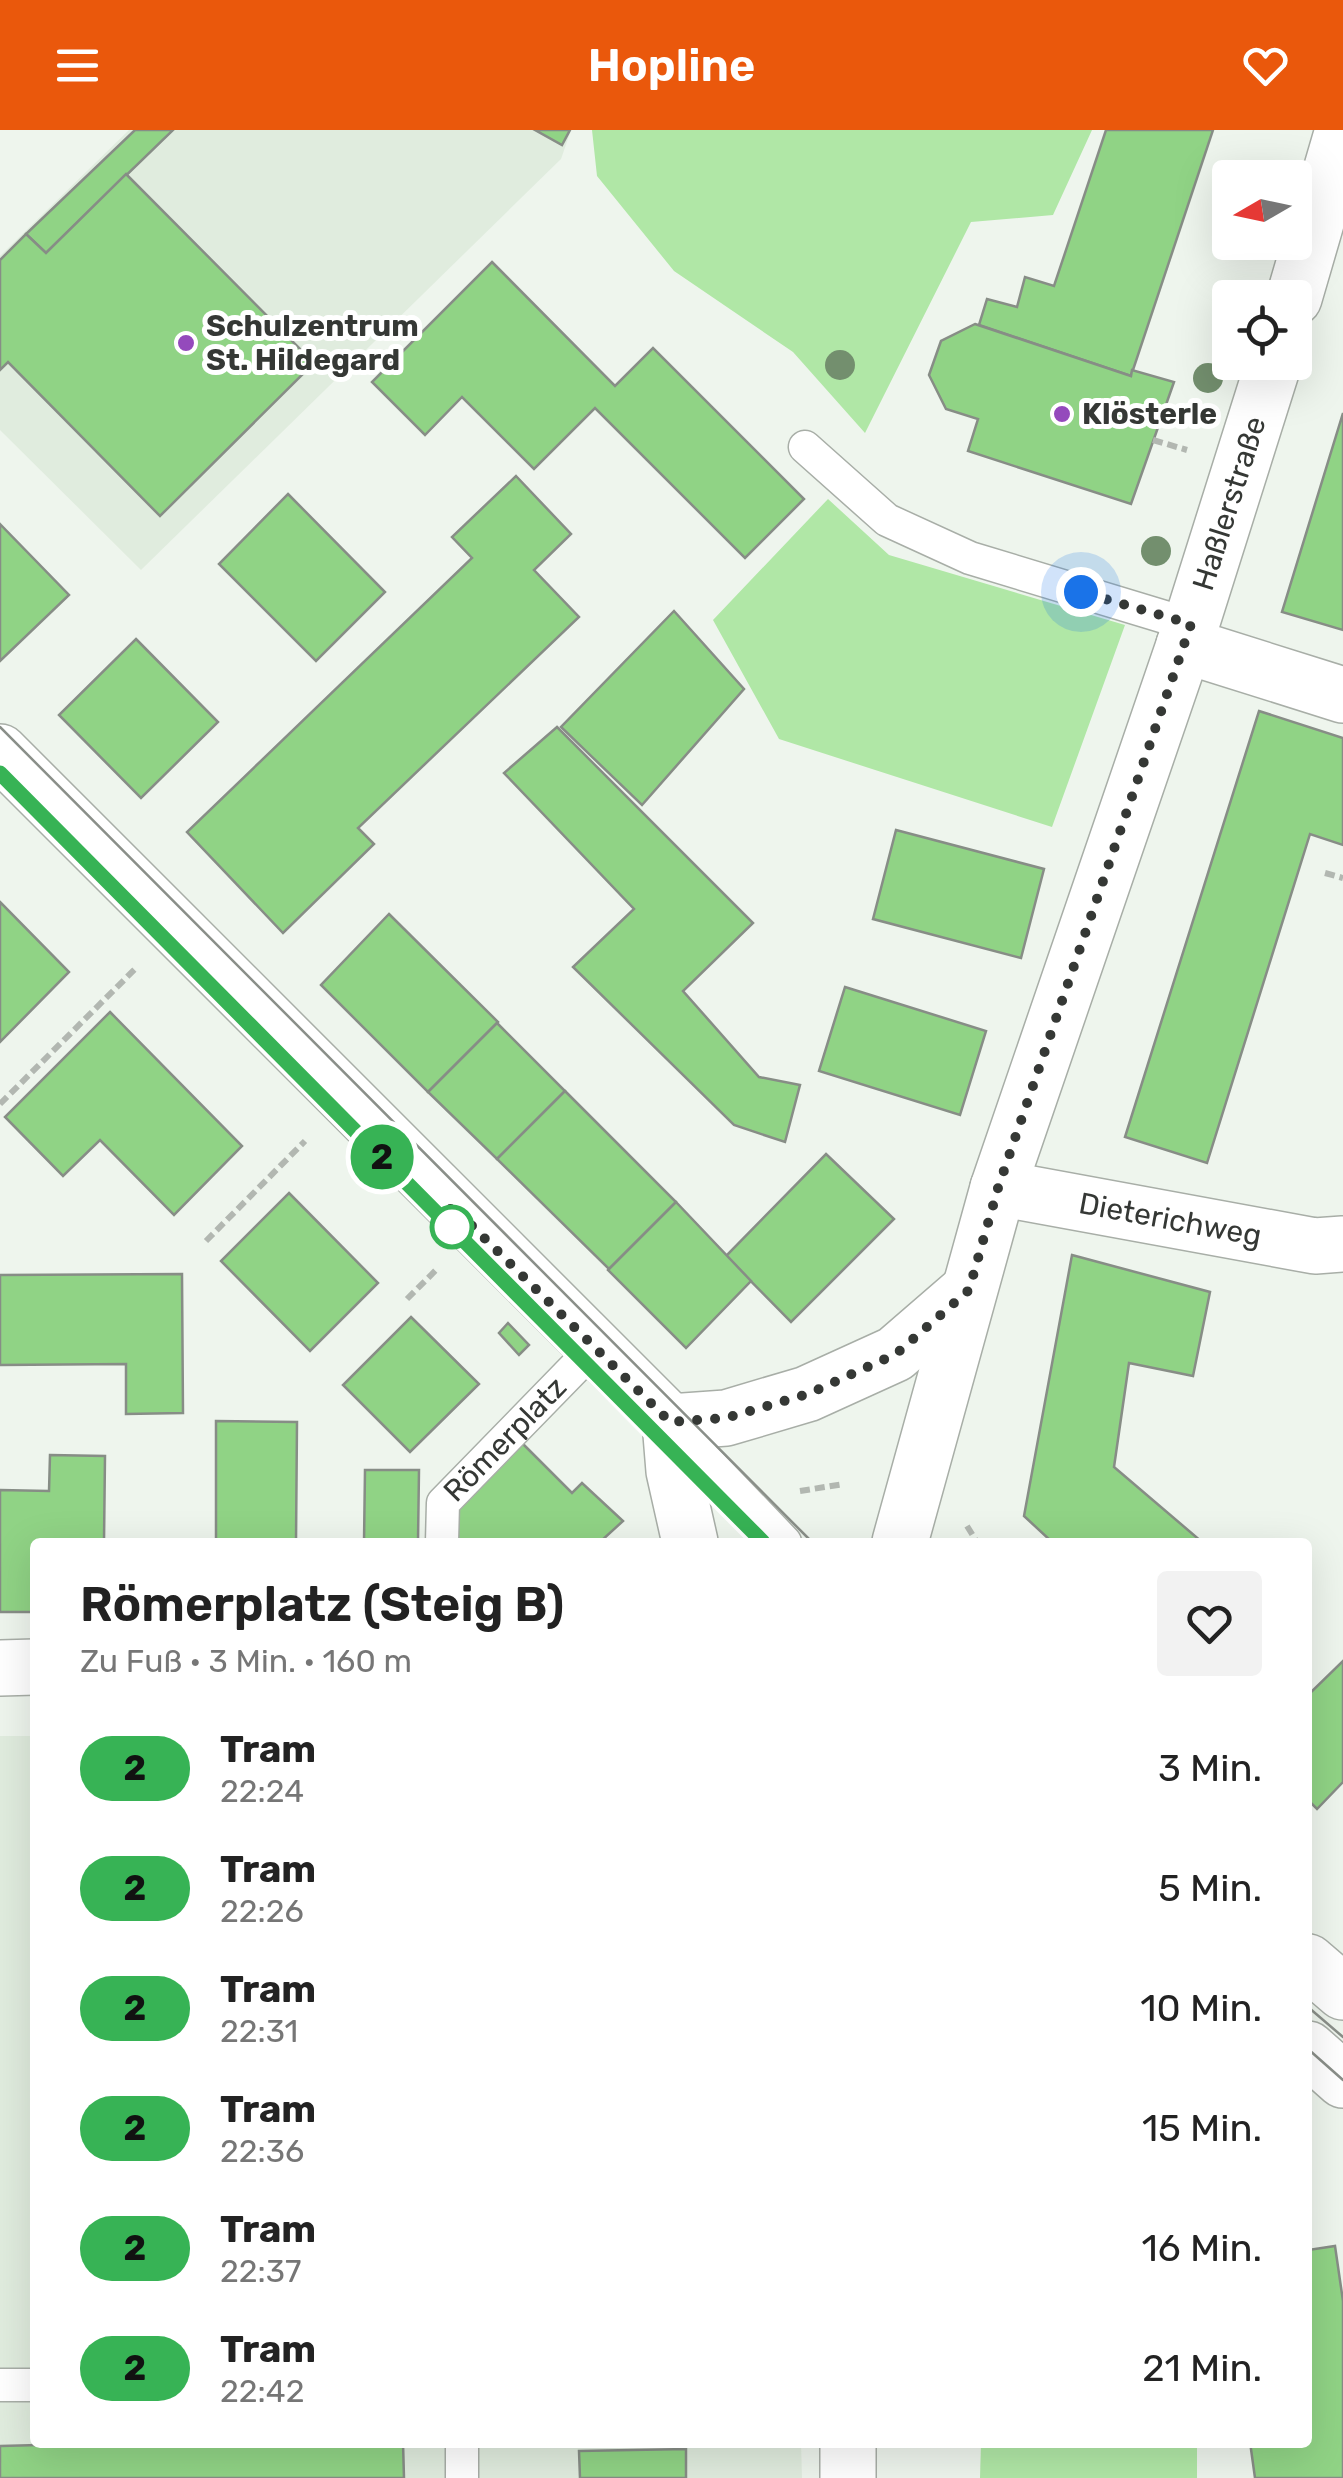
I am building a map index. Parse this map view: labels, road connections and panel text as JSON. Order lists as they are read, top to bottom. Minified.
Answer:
{"streets":{"street":["Haßlerstraße","Dieterichweg"],"lane":["Römerplatz"]},"crossings":[["Haßlerstraße","Dieterichweg"]],"places":["Schulzentrum St. Hildegard","Klösterle"],"lines":["tram line 2"],"north":"left","page":{"header":"Hopline","on_map":"2","heading":["Römerplatz (Steig B)","Zu Fuß · 3 Min. · 160 m"],"list":[{"mark":"2","name":"Tram","note":"22:24","value":"3 Min."},{"mark":"2","name":"Tram","note":"22:26","value":"5 Min."},{"mark":"2","name":"Tram","note":"22:31","value":"10 Min."},{"mark":"2","name":"Tram","note":"22:36","value":"15 Min."},{"mark":"2","name":"Tram","note":"22:37","value":"16 Min."},{"mark":"2","name":"Tram","note":"22:42","value":"21 Min."}]}}
